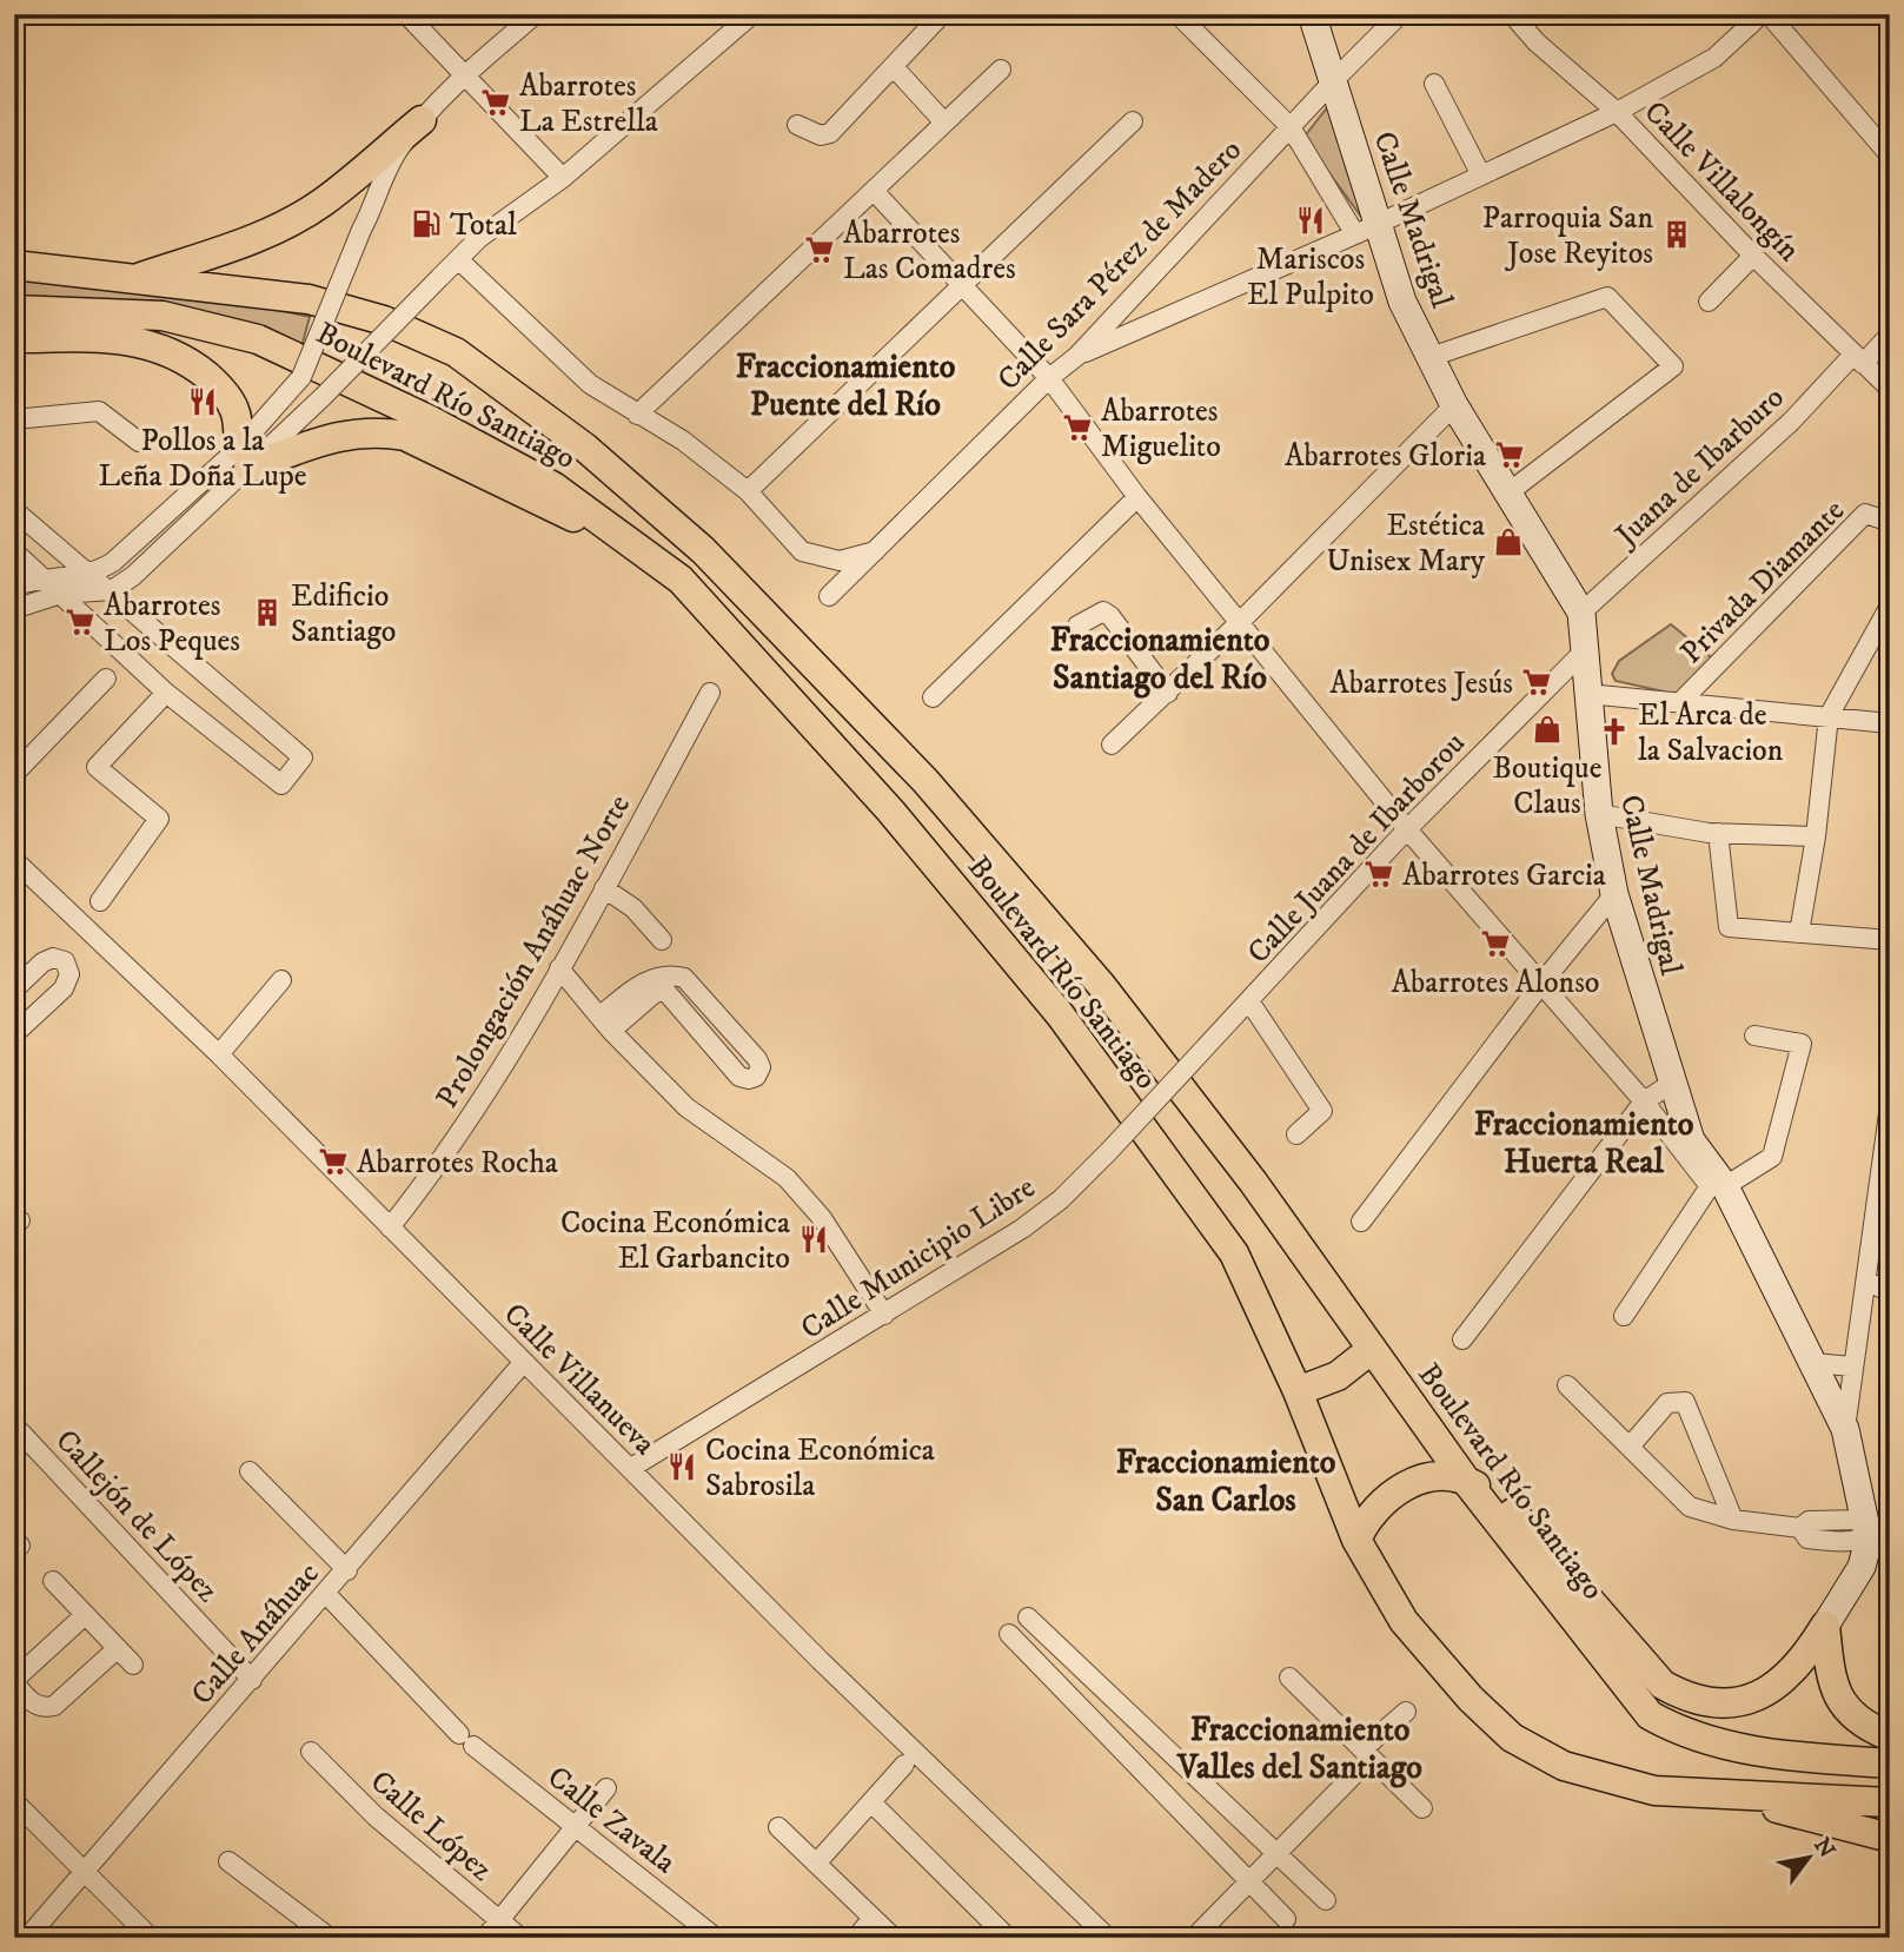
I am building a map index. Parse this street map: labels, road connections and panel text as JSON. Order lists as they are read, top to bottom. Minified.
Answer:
{"streets":{"main road":["Boulevard Río Santiago"],"street":["Calle Villalongín","Calle Madrigal","Calle Sara Pérez de Madero","Juana de Ibarburo","Privada Diamante","Calle Juana de Ibarborou","Prolongación Anáhuac Norte","Calle Municipio Libre","Calle Villanueva","Callejón de López","Calle Anáhuac","Calle Zavala","Calle López"]},"crossings":[["Calle Villalongín","Juana de Ibarburo"],["Calle Madrigal","Calle Sara Pérez de Madero"],["Calle Madrigal","Juana de Ibarburo"],["Calle Madrigal","Calle Juana de Ibarborou"],["Calle Juana de Ibarborou","Calle Municipio Libre"],["Prolongación Anáhuac Norte","Calle Villanueva"],["Calle Municipio Libre","Calle Villanueva"],["Calle Villanueva","Calle Anáhuac"],["Callejón de López","Calle Anáhuac"],["Calle Anáhuac","Calle Zavala"]],"districts":["Fraccionamiento Puente del Río","Fraccionamiento Santiago del Río","Fraccionamiento Huerta Real","Fraccionamiento San Carlos","Fraccionamiento Valles del Santiago"],"places":{"supermarket":["Abarrotes La Estrella","Abarrotes Las Comadres","Abarrotes Miguelito","Abarrotes Gloria","Abarrotes Los Peques","Abarrotes Jesús","Abarrotes Garcia","Abarrotes Alonso","Abarrotes Rocha"],"restaurant":["Mariscos El Pulpito","Pollos a la Leña Doña Lupe","Cocina Económica El Garbancito","Cocina Económica Sabrosila"],"fuel station":["Total"],"building":["Parroquia San Jose Reyitos","Edificio Santiago"],"shop":["Estética Unisex Mary","Boutique Claus"],"church":["El Arca de la Salvacion"]},"north":"top right"}
